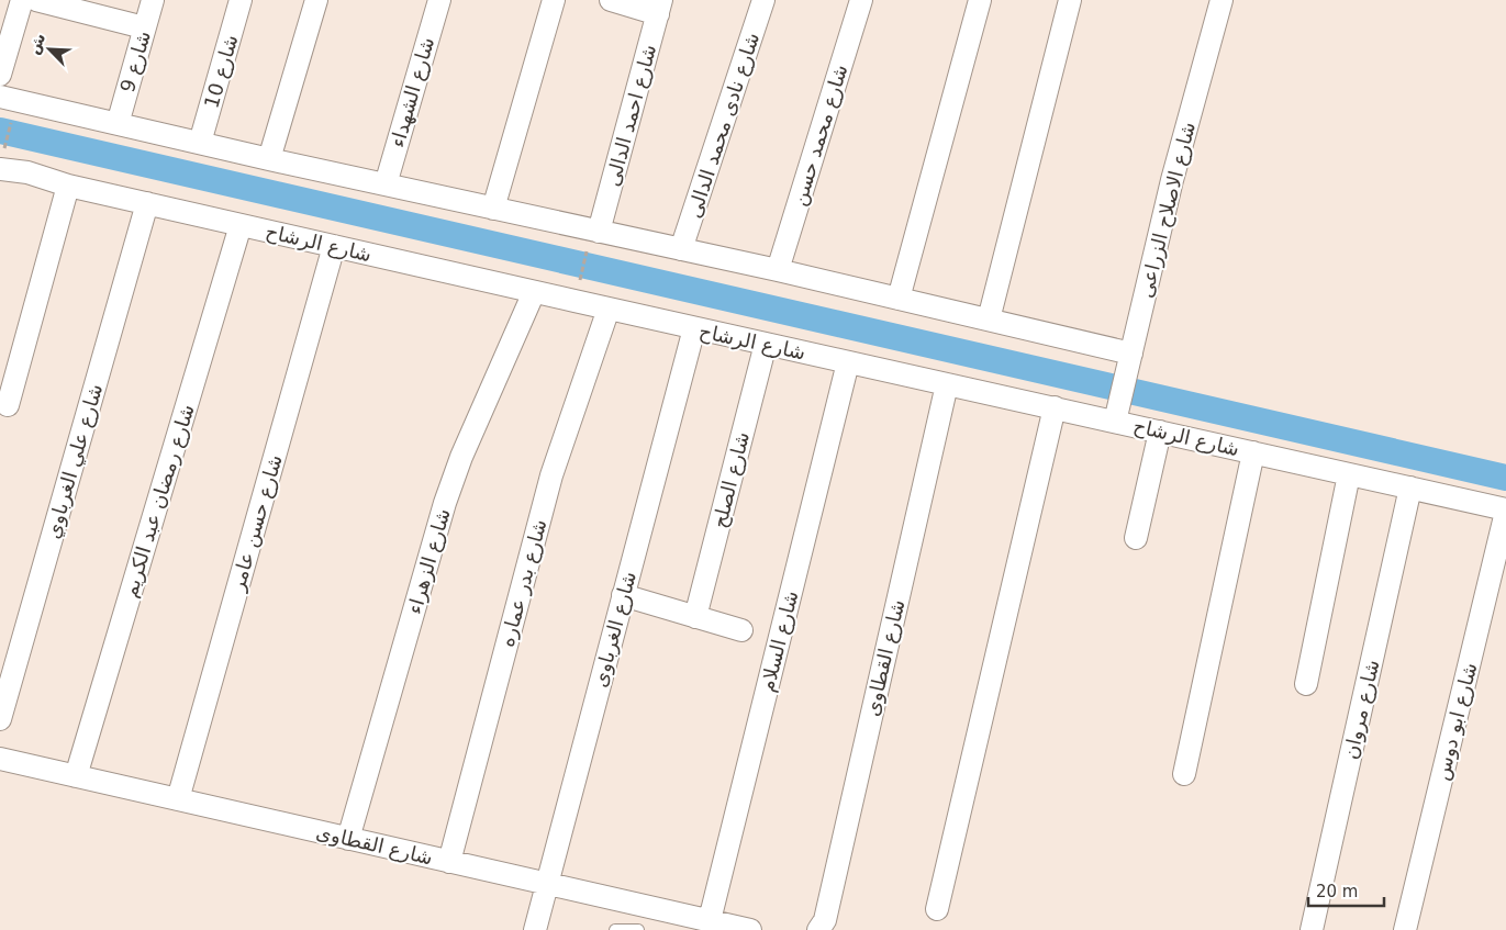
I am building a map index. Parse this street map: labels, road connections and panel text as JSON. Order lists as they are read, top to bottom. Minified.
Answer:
{"streets":{"street":["شارع 9","شارع 10","شارع الشهداء","شارع احمد الدالى","شارع نادى محمد الدالى","شارع محمد حسن","شارع الاصلاح الزراعى","شارع الرشاح","شارع علي الغرباوي","شارع الصلح","شارع رمضان عبد الكريم","شارع حسن عامر","شارع الزهراء","شارع بدر عماره","شارع الغرباوى","شارع السلام","شارع القطاوى","شارع مروان","شارع ابو دوس"]},"crossings":[["شارع الاصلاح الزراعى","شارع الرشاح"],["شارع الرشاح","شارع علي الغرباوي"],["شارع الرشاح","شارع الصلح"],["شارع الرشاح","شارع رمضان عبد الكريم"],["شارع الرشاح","شارع حسن عامر"],["شارع الرشاح","شارع الزهراء"],["شارع الرشاح","شارع بدر عماره"],["شارع الرشاح","شارع الغرباوى"],["شارع الرشاح","شارع السلام"],["شارع الرشاح","شارع القطاوى"],["شارع الرشاح","شارع مروان"],["شارع الرشاح","شارع ابو دوس"],["شارع رمضان عبد الكريم","شارع القطاوى"],["شارع حسن عامر","شارع القطاوى"],["شارع الزهراء","شارع القطاوى"],["شارع بدر عماره","شارع القطاوى"],["شارع الغرباوى","شارع القطاوى"],["شارع السلام","شارع القطاوى"]],"scale_bar":"20 m","north":"top left"}
